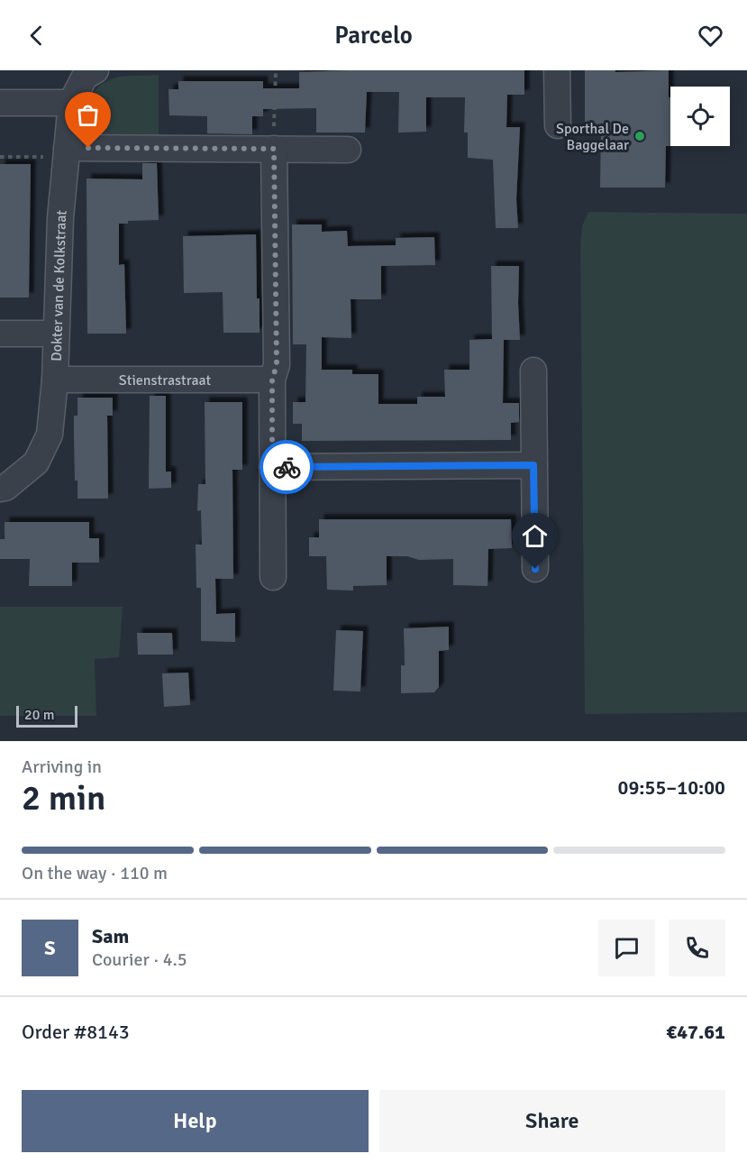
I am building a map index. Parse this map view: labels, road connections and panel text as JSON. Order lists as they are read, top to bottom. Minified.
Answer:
{"streets":{"street":["Dokter van de Kolkstraat","Stienstrastraat"]},"crossings":[["Dokter van de Kolkstraat","Stienstrastraat"]],"places":["Sporthal De Baggelaar"],"scale_bar":"20 m","page":{"header":"Parcelo","scale":"20 m","heading":["2 min","Arriving in","09:55–10:00"],"panel":["Sam","Courier · 4.5","Order #8143","€47.61"],"bar":"On the way · 110 m","round":"S","buttons":["Help","Share"]}}
